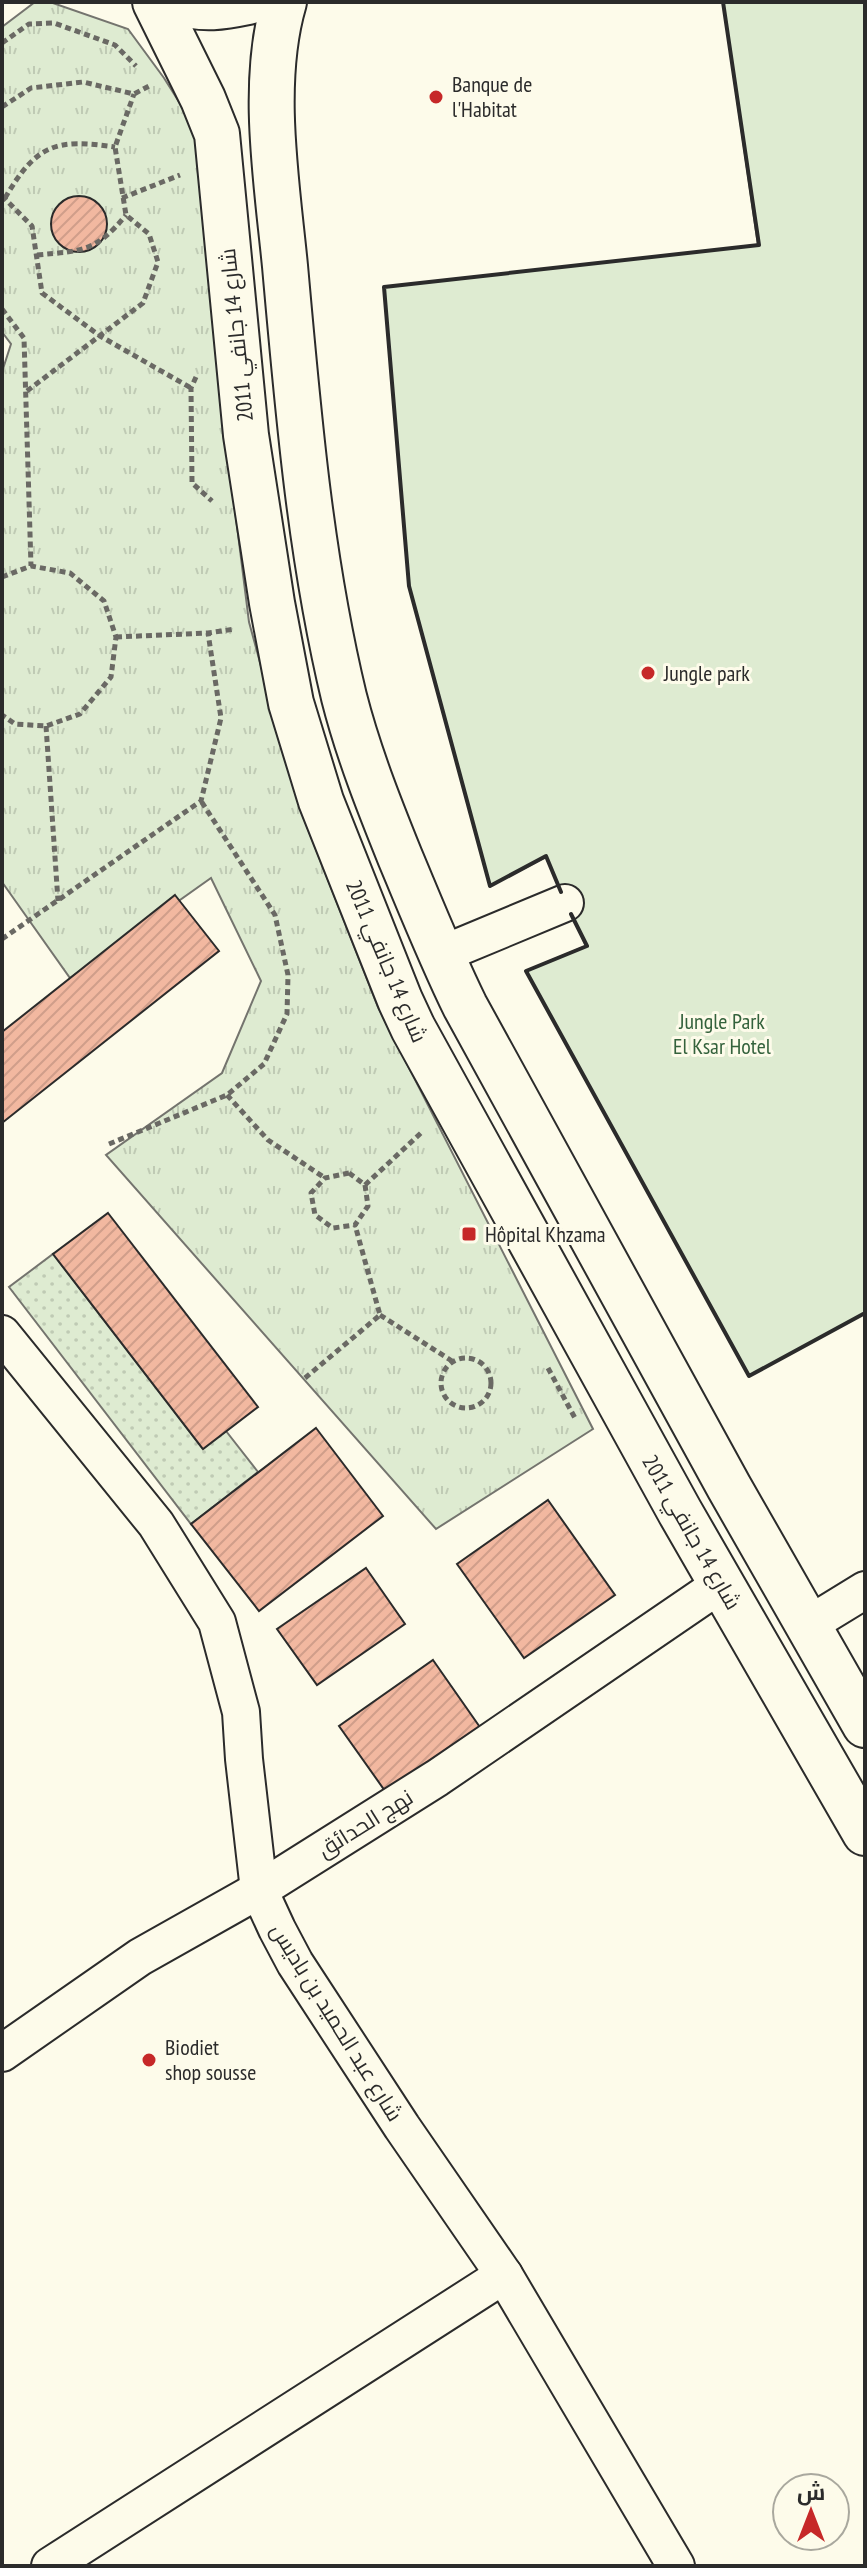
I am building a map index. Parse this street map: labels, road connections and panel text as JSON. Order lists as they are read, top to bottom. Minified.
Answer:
{"streets":{"main road":["شارع 14 جانفي 2011"],"street":["نهج الحدائق","شارع عبد الحميد بن باديس"]},"crossings":[["شارع 14 جانفي 2011","نهج الحدائق"],["نهج الحدائق","شارع عبد الحميد بن باديس"]],"parks":["Jungle Park El Ksar Hotel"],"places":{"other":["Banque de l'Habitat","Jungle park","Biodiet shop sousse"],"transit":["Hôpital Khzama"]},"north":"top"}
